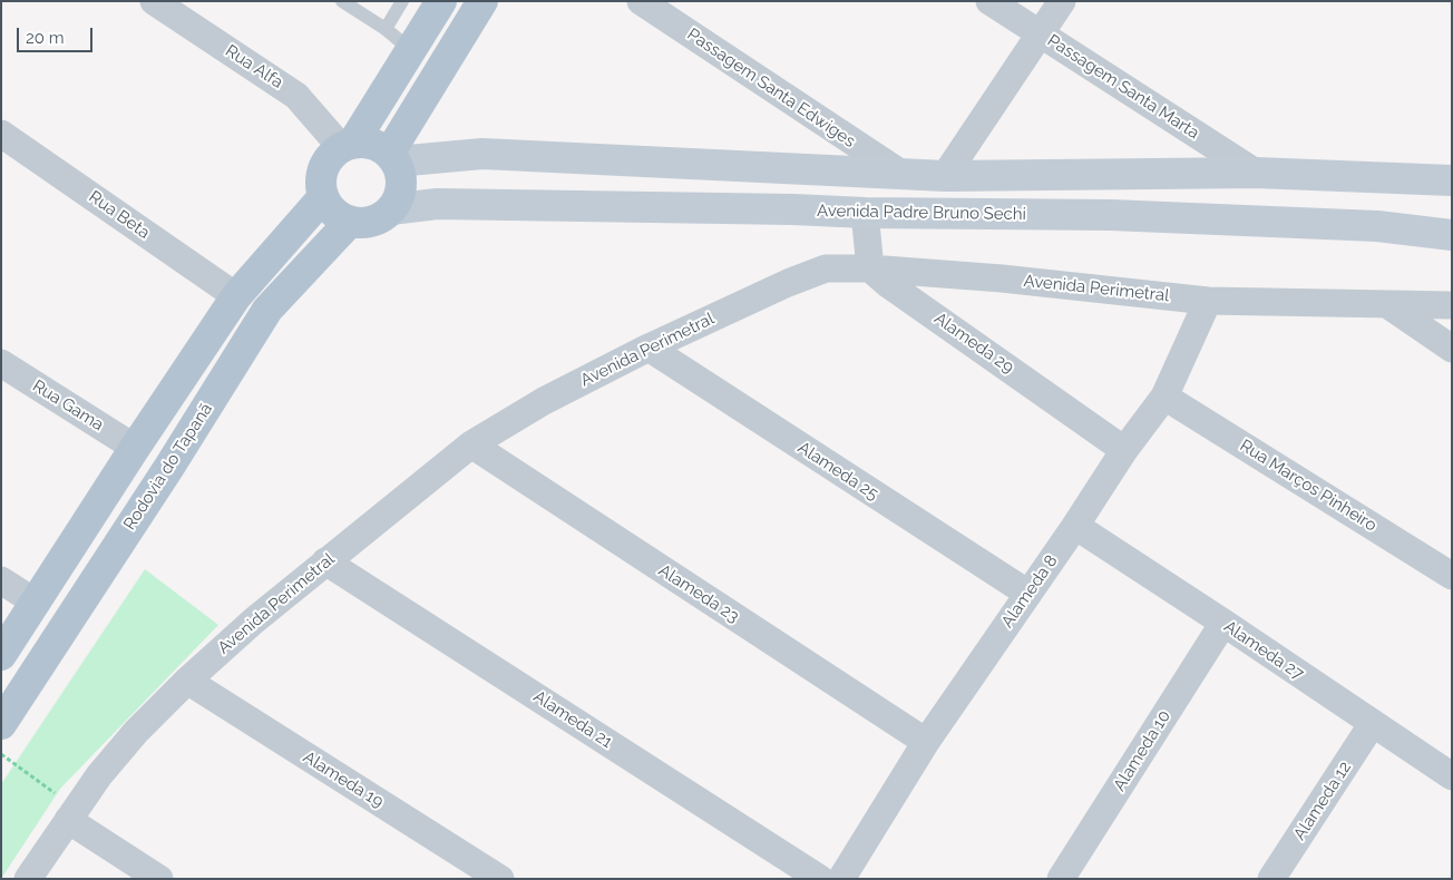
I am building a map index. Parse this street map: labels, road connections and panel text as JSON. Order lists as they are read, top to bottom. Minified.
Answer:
{"streets":{"main road":["Avenida Padre Bruno Sechi","Rodovia do Tapanã"],"street":["Rua Alfa","Passagem Santa Marta","Passagem Santa Edwiges","Rua Beta","Avenida Perimetral","Alameda 29","Rua Gama","Alameda 25","Rua Marços Pinheiro","Alameda 8","Alameda 23","Alameda 27","Alameda 21","Alameda 10","Alameda 19","Alameda 12"]},"crossings":[["Rua Alfa","Avenida Padre Bruno Sechi"],["Rua Alfa","Rodovia do Tapanã"],["Avenida Padre Bruno Sechi","Rodovia do Tapanã"],["Avenida Perimetral","Alameda 29"],["Avenida Perimetral","Alameda 25"],["Avenida Perimetral","Alameda 8"],["Avenida Perimetral","Alameda 23"],["Avenida Perimetral","Alameda 21"],["Avenida Perimetral","Alameda 19"],["Alameda 29","Alameda 8"],["Alameda 25","Alameda 8"],["Rua Marços Pinheiro","Alameda 8"],["Alameda 8","Alameda 23"],["Alameda 8","Alameda 27"],["Alameda 27","Alameda 10"],["Alameda 27","Alameda 12"]],"scale_bar":"20 m"}
